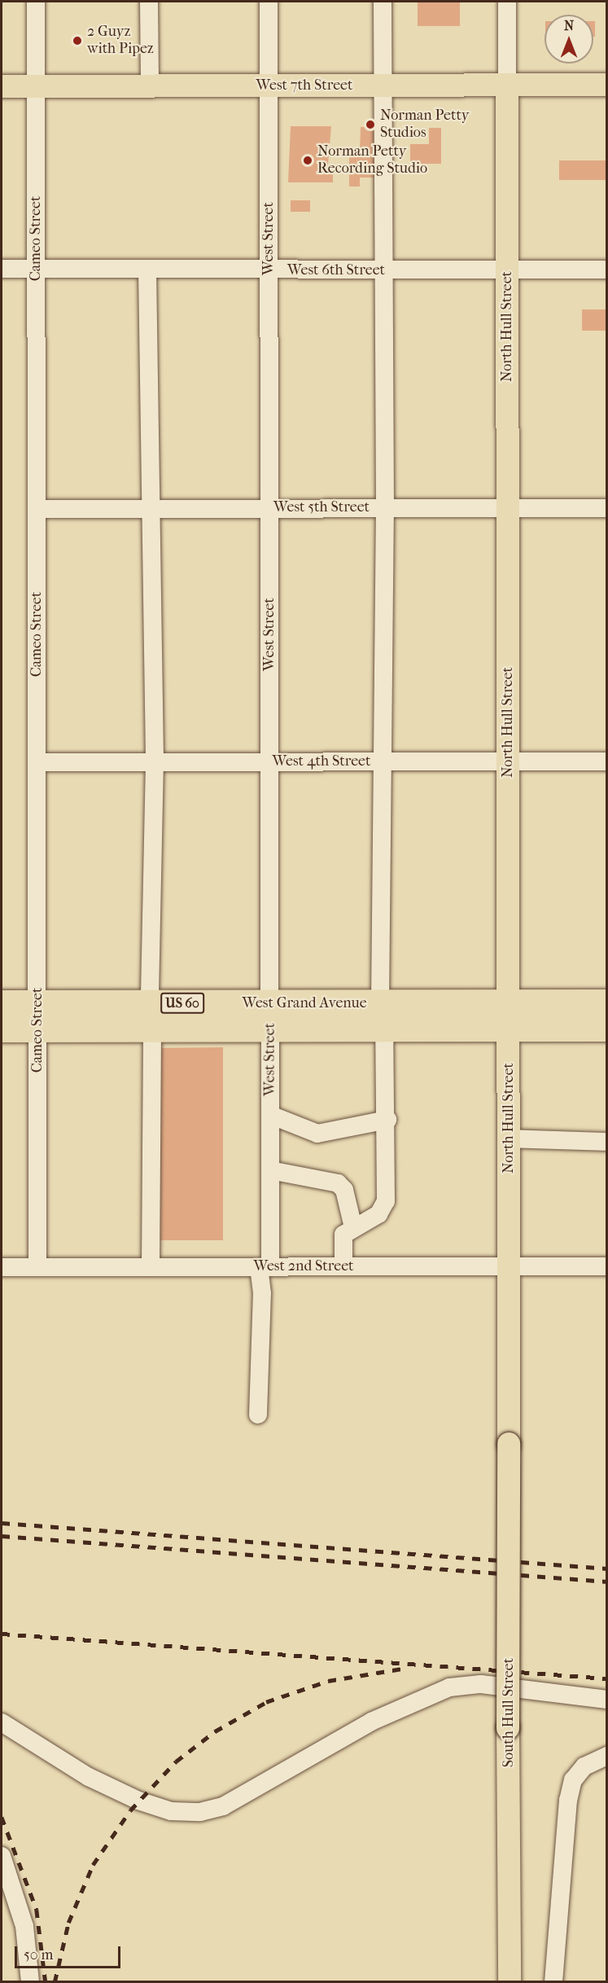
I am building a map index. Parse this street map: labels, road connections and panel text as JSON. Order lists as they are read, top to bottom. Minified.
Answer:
{"streets":{"highway":["US 60","West Grand Avenue"],"main road":["West 7th Street","North Hull Street","South Hull Street"],"street":["Cameo Street","West Street","West 6th Street","West 5th Street","West 4th Street","West 2nd Street"]},"crossings":[["West 7th Street","Cameo Street"],["West 7th Street","West Street"],["West 7th Street","North Hull Street"],["Cameo Street","West 6th Street"],["Cameo Street","West 5th Street"],["Cameo Street","West 4th Street"],["Cameo Street","West Grand Avenue"],["Cameo Street","West 2nd Street"],["West Street","West 6th Street"],["West Street","West 5th Street"],["West Street","West 4th Street"],["West Street","West Grand Avenue"],["West Street","West 2nd Street"],["West 6th Street","North Hull Street"],["North Hull Street","West 5th Street"],["North Hull Street","West 4th Street"],["North Hull Street","West Grand Avenue"],["North Hull Street","West 2nd Street"],["North Hull Street","South Hull Street"]],"places":["2 Guyz with Pipez","Norman Petty Studios","Norman Petty Recording Studio"],"scale_bar":"50 m","north":"top"}
